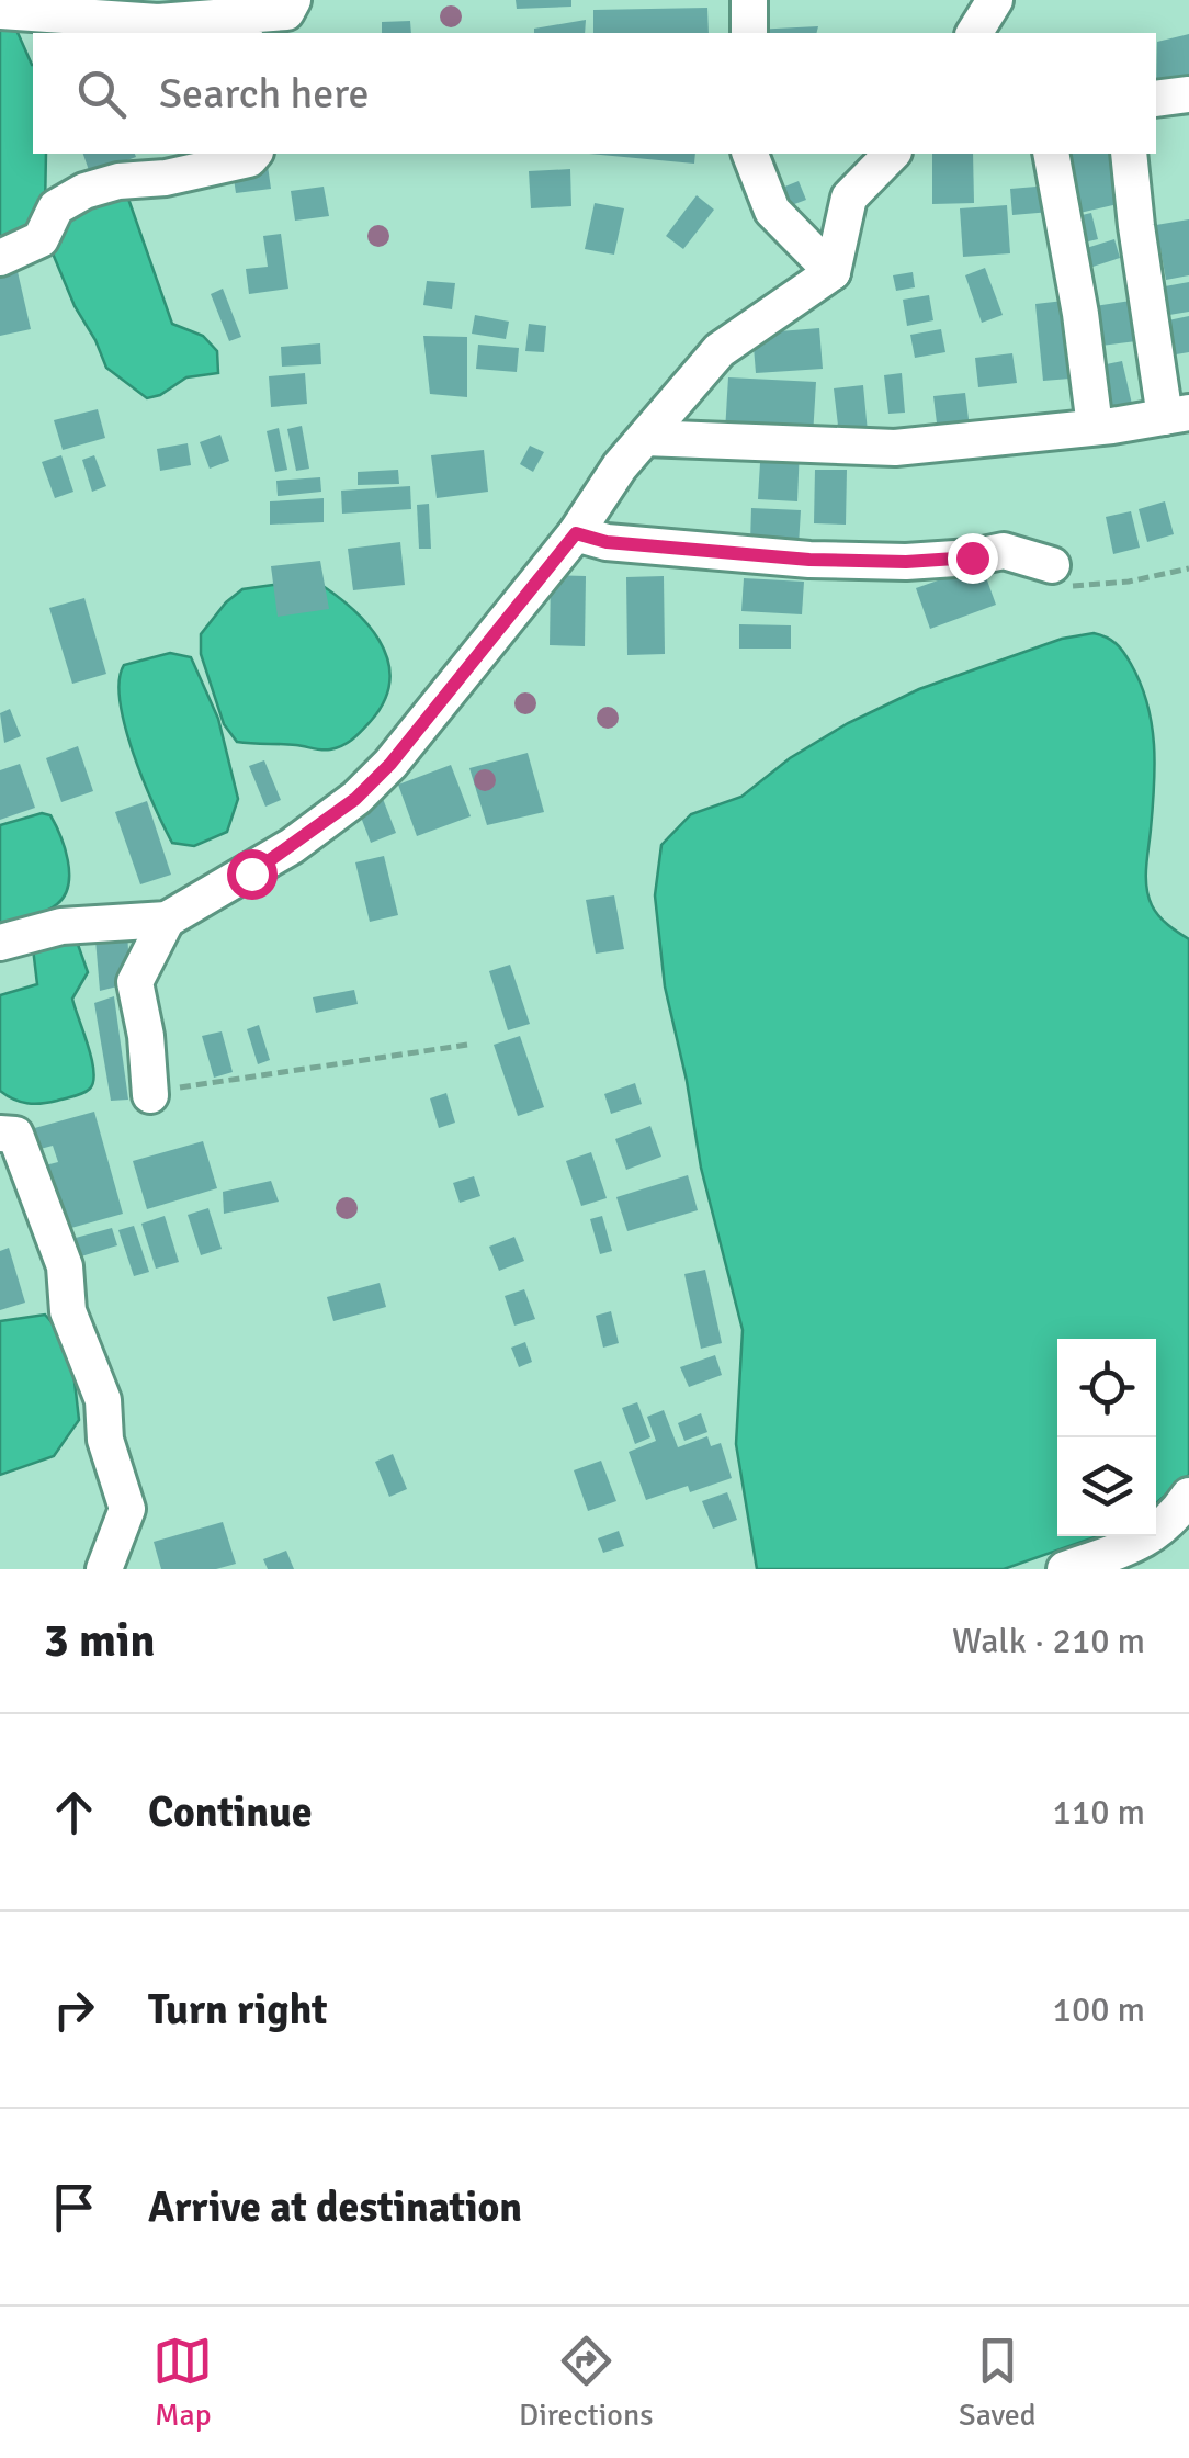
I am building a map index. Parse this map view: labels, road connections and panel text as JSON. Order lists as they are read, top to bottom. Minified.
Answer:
{"page":{"search":"Search here","heading":["3 min","Walk · 210 m"],"list":[["Continue","110 m"],["Turn right","100 m"],"Arrive at destination"],"nav":["Map","Directions","Saved"]}}
